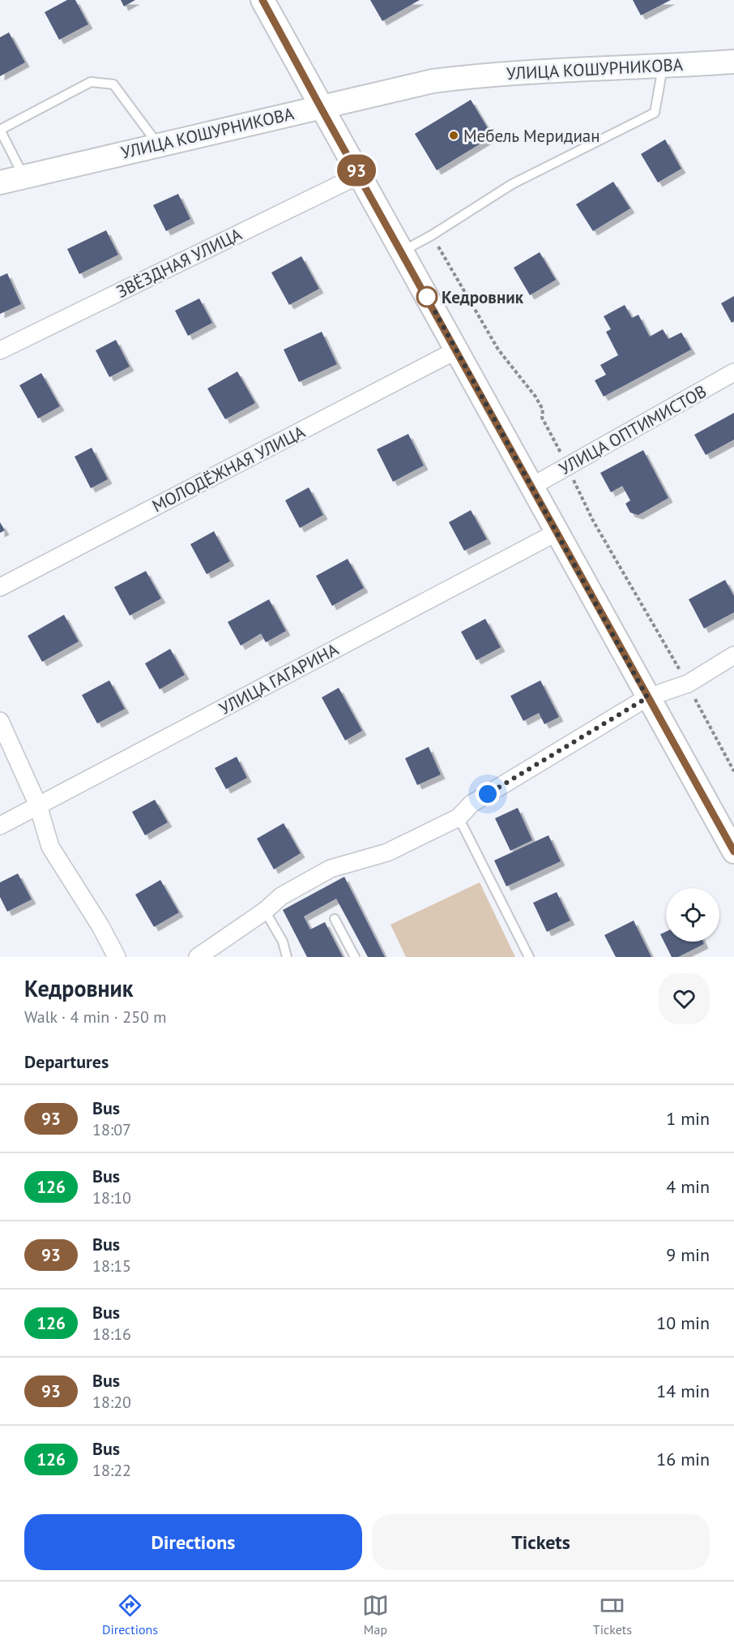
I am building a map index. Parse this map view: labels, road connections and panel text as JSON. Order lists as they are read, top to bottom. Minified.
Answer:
{"streets":{"main road":["УЛИЦА КОШУРНИКОВА"],"street":["ЗВЁЗДНАЯ УЛИЦА","УЛИЦА ОПТИМИСТОВ","МОЛОДЁЖНАЯ УЛИЦА","УЛИЦА ГАГАРИНА"]},"places":["Мебель Меридиан","Кедровник"],"lines":["bus line 93"],"page":{"on_map":"93","heading":[["Кедровник","Walk · 4 min · 250 m"],"Departures"],"list":[{"mark":"93","name":"Bus","note":"18:07","value":"1 min"},{"mark":"126","name":"Bus","note":"18:10","value":"4 min"},{"mark":"93","name":"Bus","note":"18:15","value":"9 min"},{"mark":"126","name":"Bus","note":"18:16","value":"10 min"},{"mark":"93","name":"Bus","note":"18:20","value":"14 min"},{"mark":"126","name":"Bus","note":"18:22","value":"16 min"}],"buttons":["Directions","Tickets"],"tabs":["Directions","Map","Tickets"]}}
